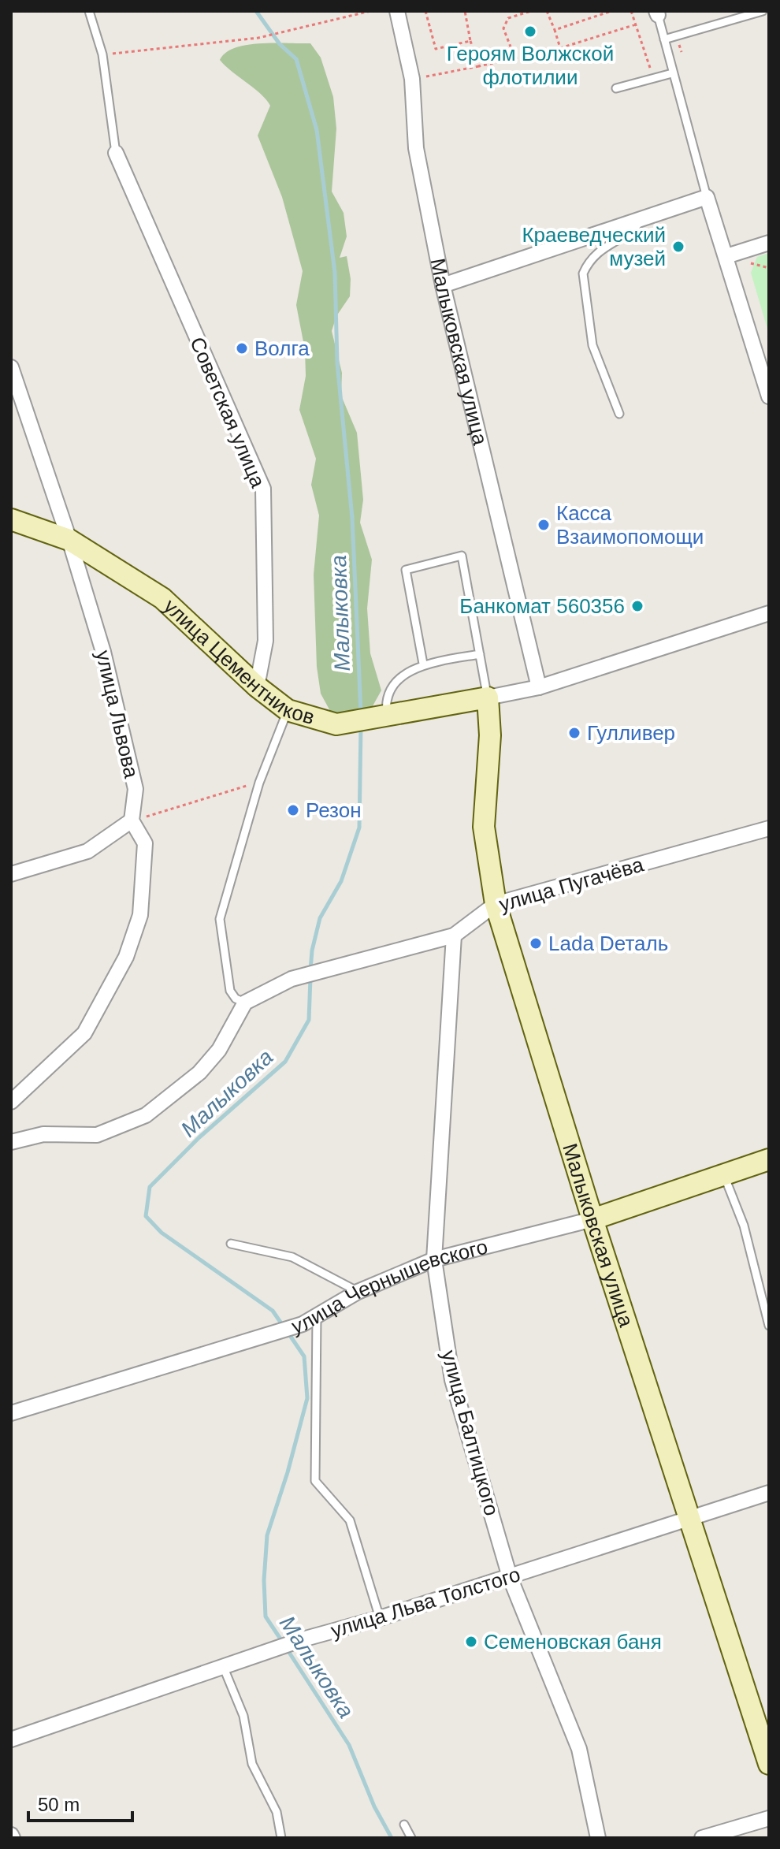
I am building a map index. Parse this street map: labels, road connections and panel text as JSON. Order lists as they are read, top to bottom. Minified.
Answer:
{"streets":{"street":["Малыковская улица","Советская улица","улица Цементников","улица Львова","улица Пугачёва","улица Чернышевского","улица Балтицкого","улица Льва Толстого"]},"crossings":[["Малыковская улица","улица Цементников"],["Малыковская улица","улица Пугачёва"],["Малыковская улица","улица Чернышевского"],["Малыковская улица","улица Льва Толстого"],["Советская улица","улица Цементников"],["улица Цементников","улица Львова"],["улица Пугачёва","улица Балтицкого"],["улица Чернышевского","улица Балтицкого"],["улица Балтицкого","улица Льва Толстого"]],"water":["Малыковка"],"places":["Героям Волжской флотилии","Краеведческий музей","Волга","Касса Взаимопомощи","Банкомат 560356","Гулливер","Резон","Lada Dеталь","Семеновская баня"],"scale_bar":"50 m"}
